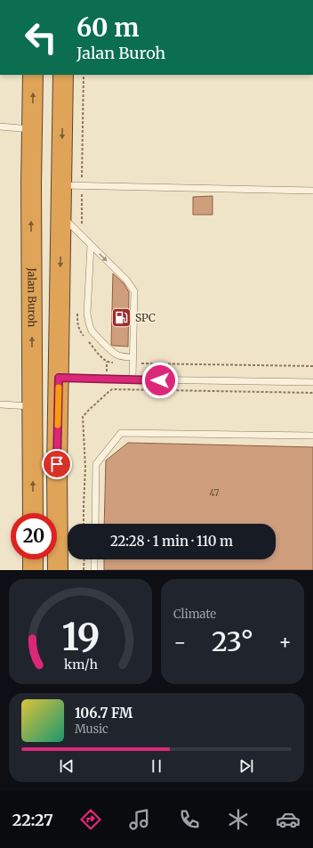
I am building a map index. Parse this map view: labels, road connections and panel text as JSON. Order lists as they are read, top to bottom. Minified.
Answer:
{"streets":{"highway":["Jalan Buroh"]},"places":{"fuel station":["SPC"]},"house_numbers":["47"],"page":{"turn":["60 m","Jalan Buroh"],"limit":"20","trip":"22:28 · 1 min · 110 m","tile":"Climate","heat":["−","23°","+"],"song":["106.7 FM","Music"],"tabs":"22:27","gauge":["19","km/h"]}}
